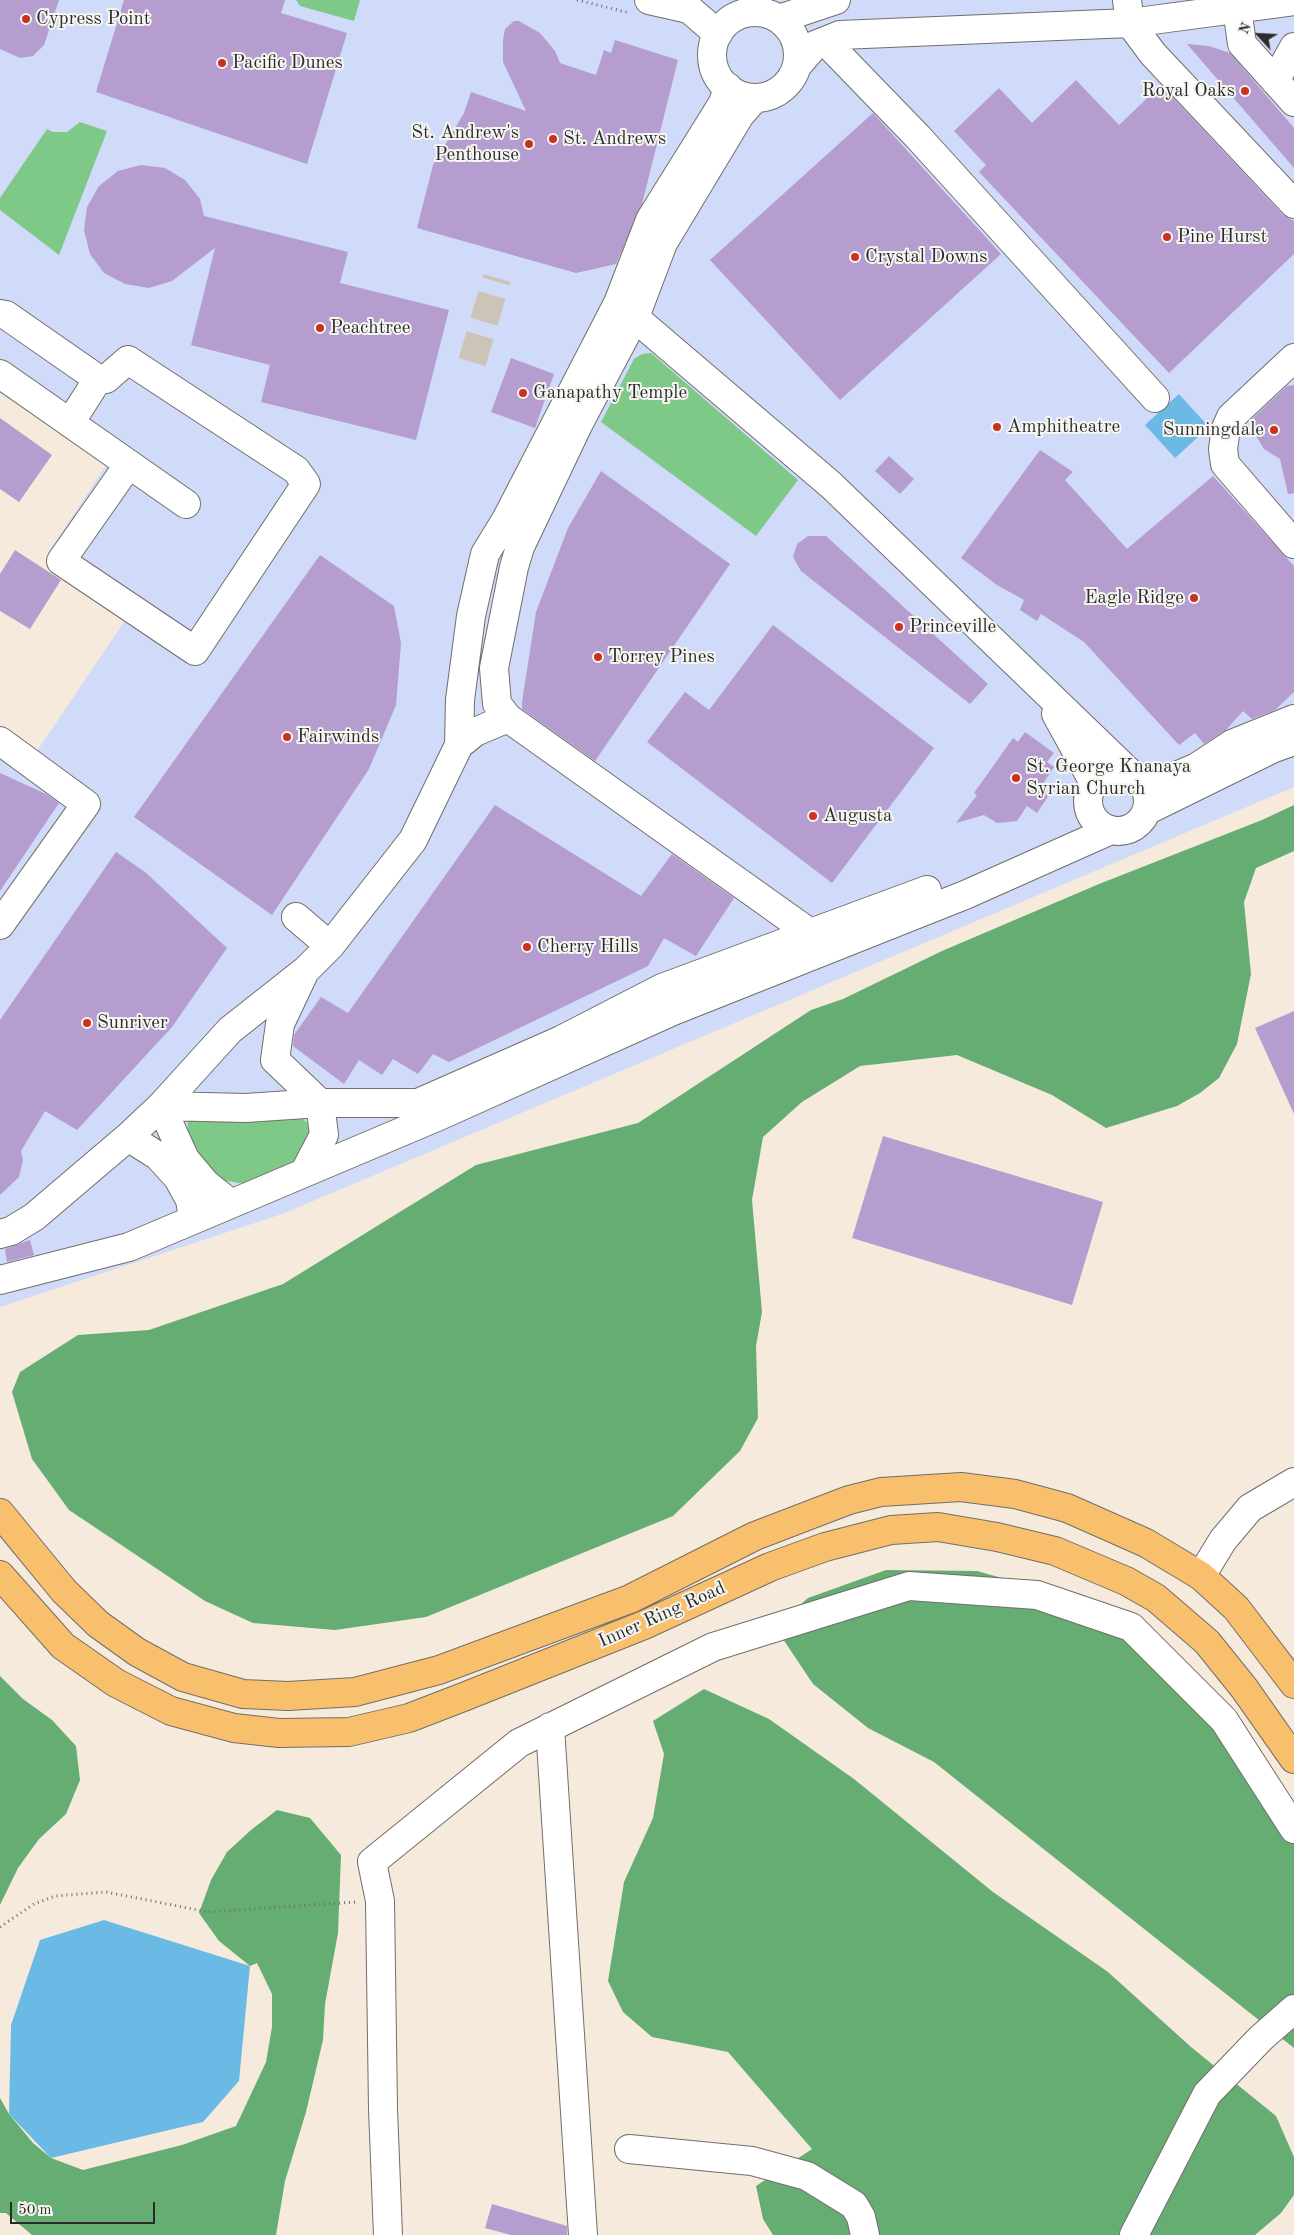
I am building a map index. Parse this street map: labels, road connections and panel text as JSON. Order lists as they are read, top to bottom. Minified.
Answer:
{"streets":{"main road":["Inner Ring Road"]},"places":["Cypress Point","Pacific Dunes","Royal Oaks","St. Andrews","St. Andrew's Penthouse","Pine Hurst","Crystal Downs","Peachtree","Ganapathy Temple","Amphitheatre","Sunningdale","Eagle Ridge","Princeville","Torrey Pines","Fairwinds","St. George Knanaya Syrian Church","Augusta","Cherry Hills","Sunriver"],"scale_bar":"50 m","north":"top left"}
